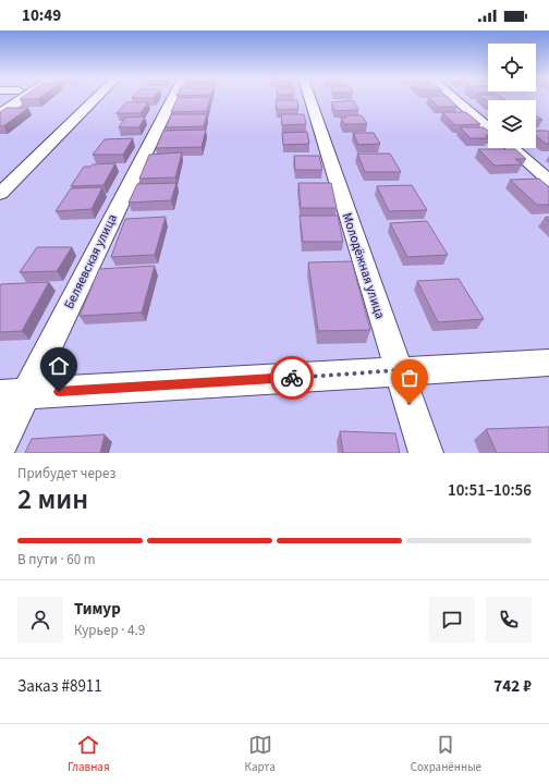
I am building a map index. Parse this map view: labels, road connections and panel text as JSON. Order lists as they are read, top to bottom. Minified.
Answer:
{"streets":{"street":["Беляевская улица","Молодёжная улица"]},"page":{"status":"10:49","heading":["2 мин","Прибудет через","10:51–10:56"],"panel":["Тимур","Курьер · 4.9","Заказ #8911","742 ₽"],"bar":"В пути · 60 m","tabs":["Главная","Карта","Сохранённые"]}}
